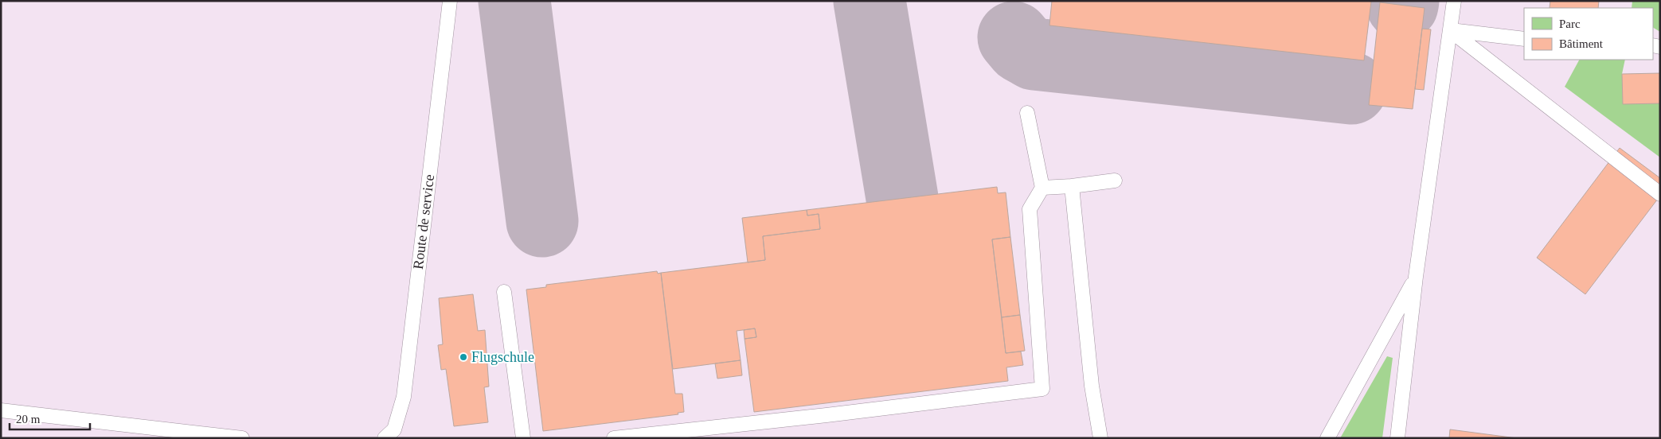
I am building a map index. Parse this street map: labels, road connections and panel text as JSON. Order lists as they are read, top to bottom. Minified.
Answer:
{"streets":{"lane":["Route de service"]},"places":["Flugschule"],"legend":["Parc","Bâtiment"],"scale_bar":"20 m"}
